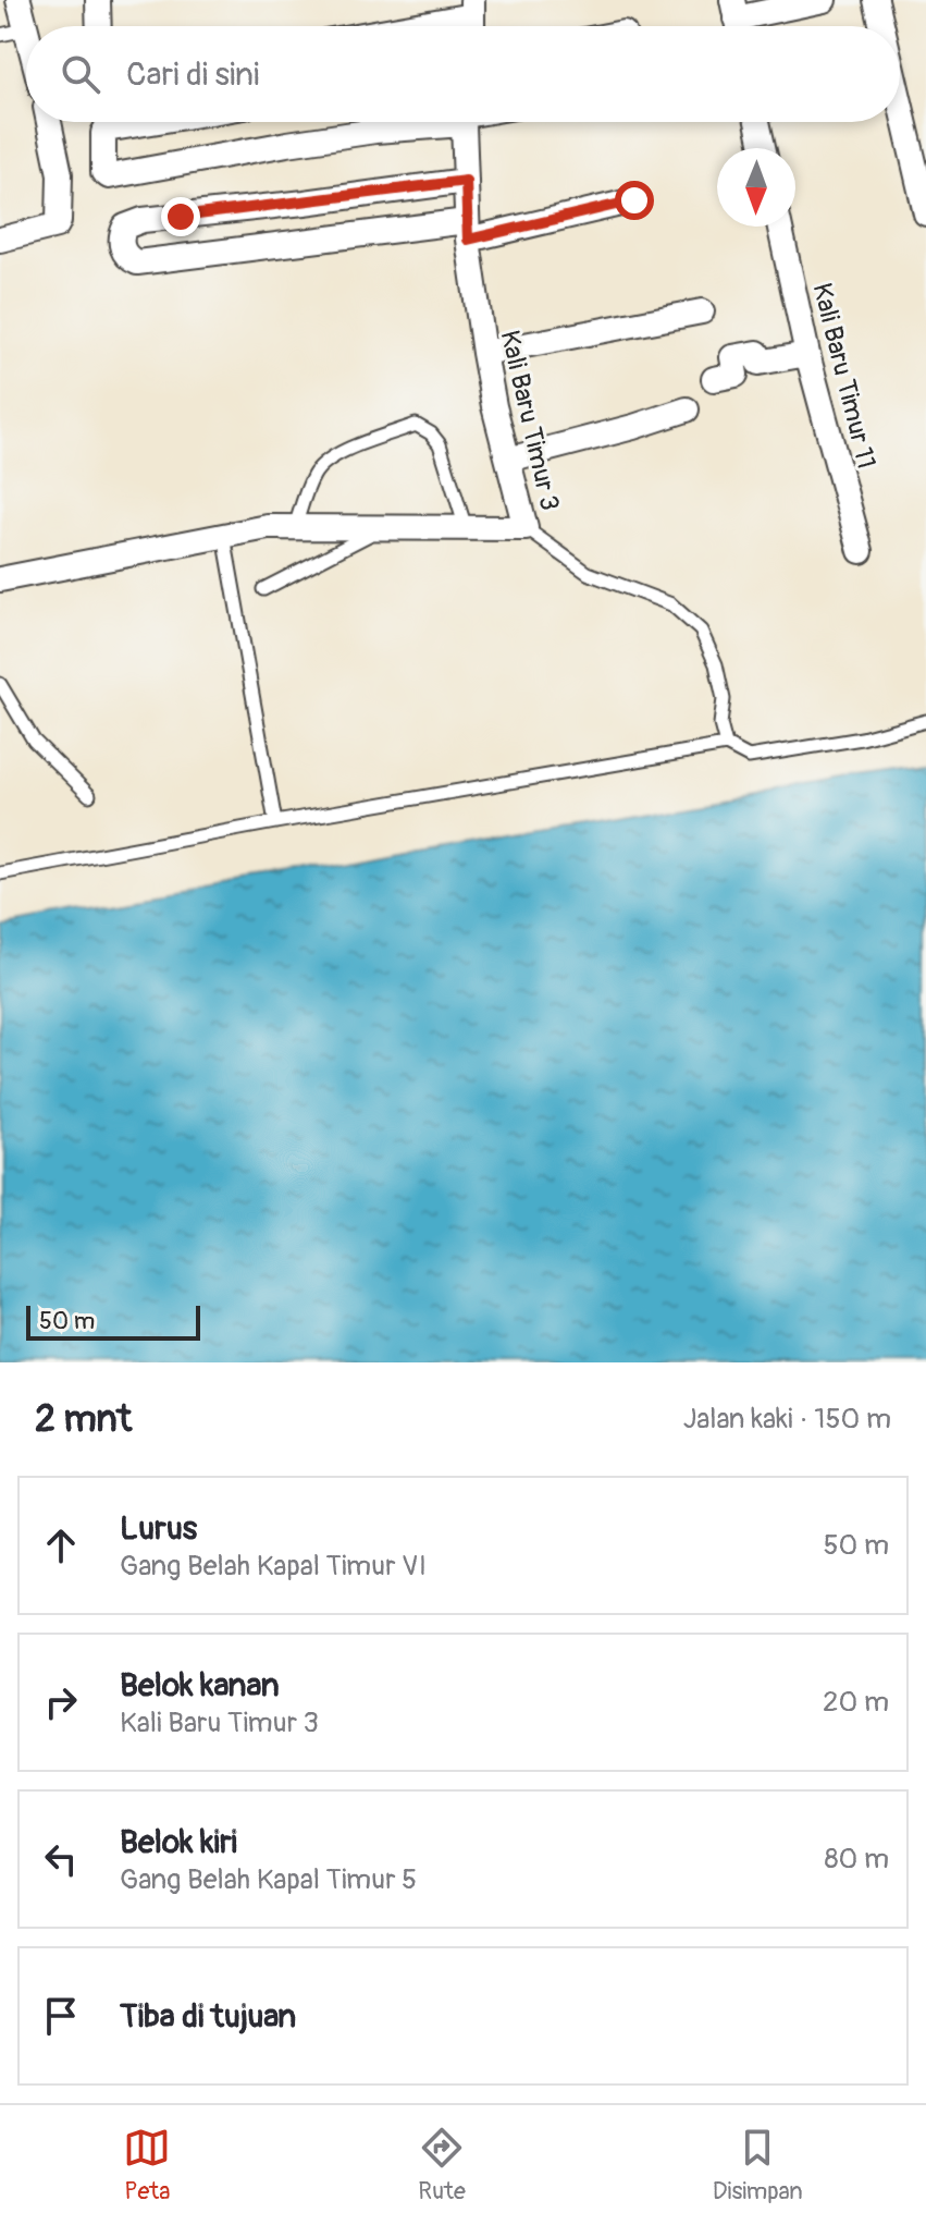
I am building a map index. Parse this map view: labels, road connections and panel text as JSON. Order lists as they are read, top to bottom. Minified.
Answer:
{"streets":{"street":["Kali Baru Timur 11","Kali Baru Timur 3"]},"scale_bar":"50 m","north":"bottom","page":{"search":"Cari di sini","scale":"50 m","heading":["2 mnt","Jalan kaki · 150 m"],"list":[["Lurus","Gang Belah Kapal Timur VI","50 m"],["Belok kanan","Kali Baru Timur 3","20 m"],["Belok kiri","Gang Belah Kapal Timur 5","80 m"],"Tiba di tujuan"],"nav":["Peta","Rute","Disimpan"]}}
